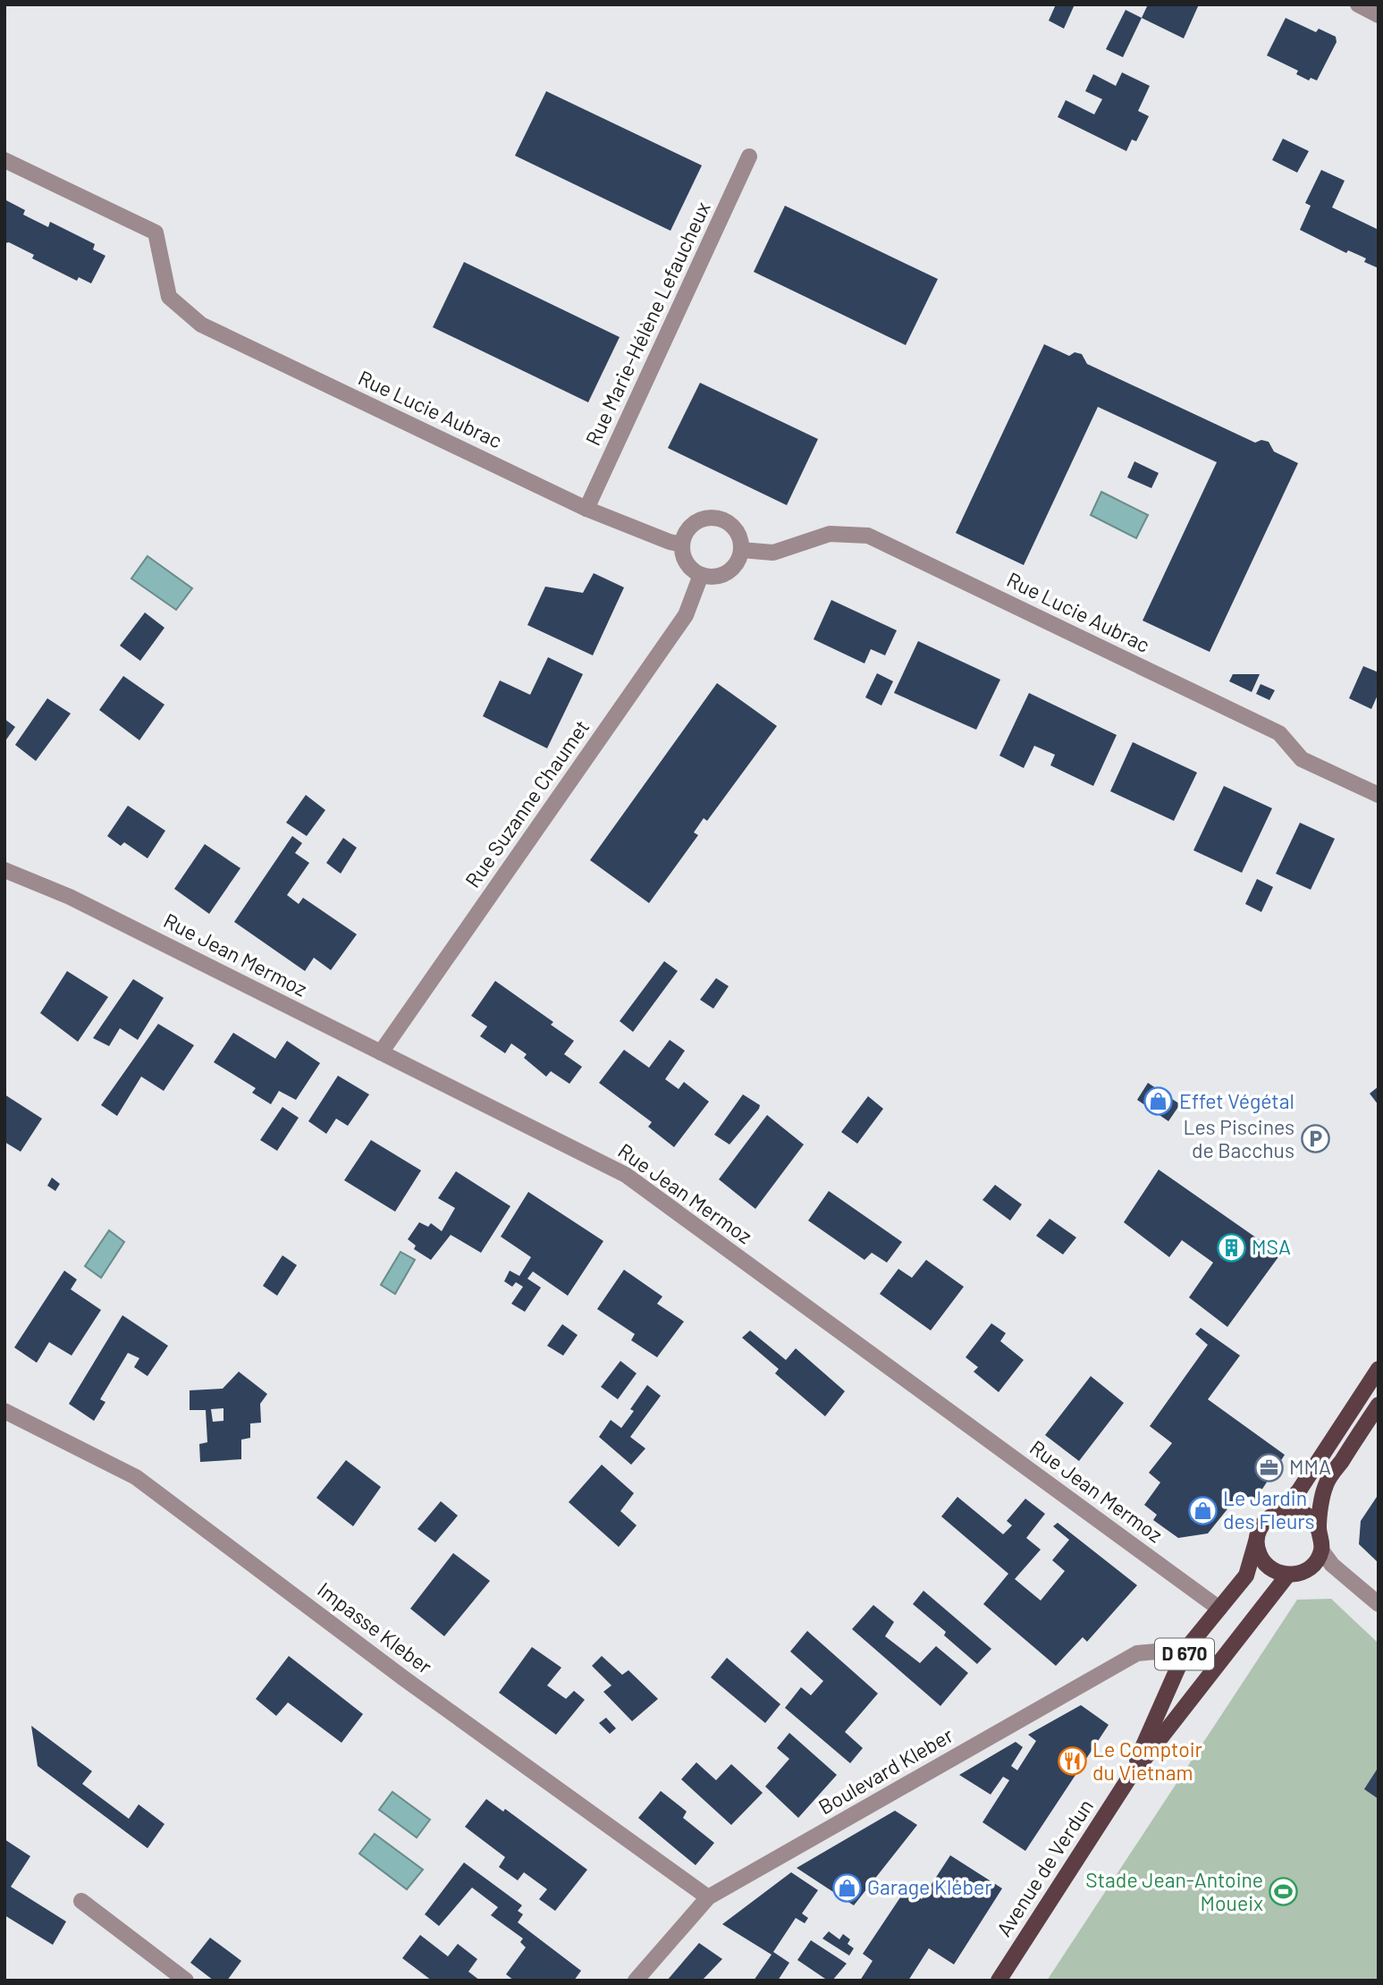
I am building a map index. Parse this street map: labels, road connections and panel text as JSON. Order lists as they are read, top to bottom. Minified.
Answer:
{"streets":{"main road":["D 670","Avenue de Verdun"],"street":["Rue Marie-Hélène Lefaucheux","Rue Lucie Aubrac","Rue Suzanne Chaumet","Rue Jean Mermoz","Impasse Kleber","Boulevard Kleber"]},"crossings":[["Rue Marie-Hélène Lefaucheux","Rue Lucie Aubrac"],["Rue Lucie Aubrac","Rue Suzanne Chaumet"],["Rue Suzanne Chaumet","Rue Jean Mermoz"],["Rue Jean Mermoz","Avenue de Verdun"],["Impasse Kleber","Boulevard Kleber"],["Boulevard Kleber","Avenue de Verdun"]],"places":{"shop":["Effet Végétal","Le Jardin des Fleurs","Garage Kléber"],"parking":["Les Piscines de Bacchus"],"building":["MSA"],"office":["MMA"],"restaurant":["Le Comptoir du Vietnam"],"sports":["Stade Jean-Antoine Moueix"]}}
